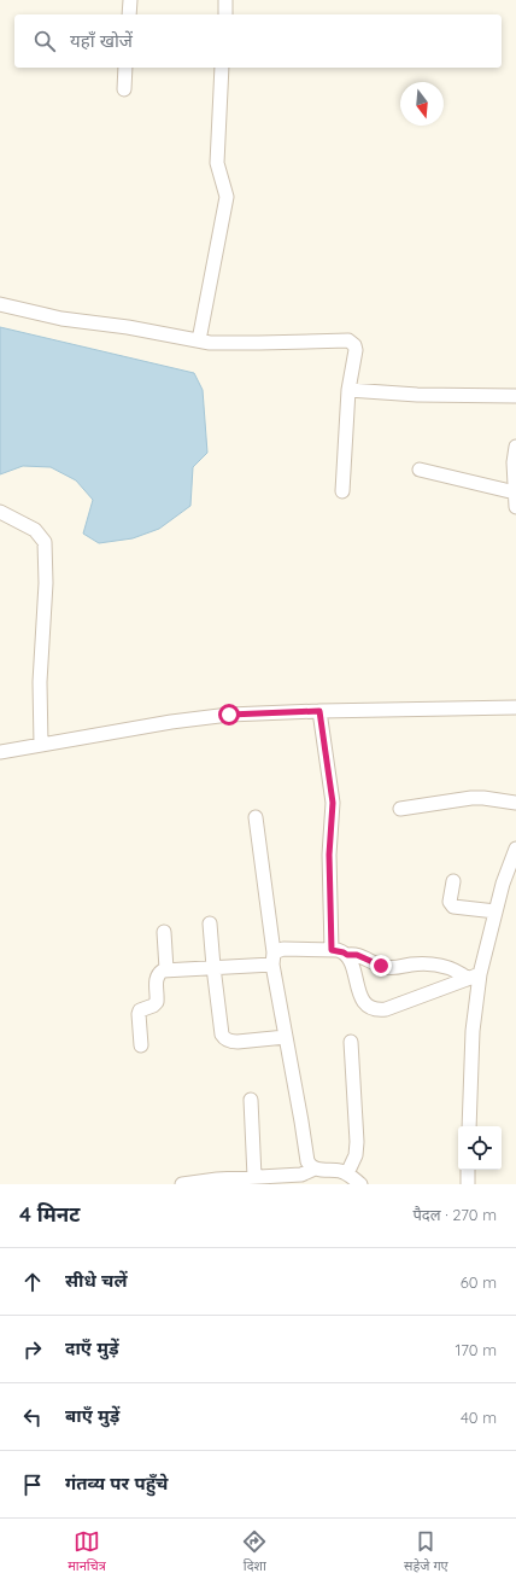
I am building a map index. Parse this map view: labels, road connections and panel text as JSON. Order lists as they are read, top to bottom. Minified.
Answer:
{"north":"bottom","page":{"search":"यहाँ खोजें","heading":["4 मिनट","पैदल · 270 m"],"list":[["सीधे चलें","60 m"],["दाएँ मुड़ें","170 m"],["बाएँ मुड़ें","40 m"],"गंतव्य पर पहुँचे"],"nav":["मानचित्र","दिशा","सहेजे गए"]}}
